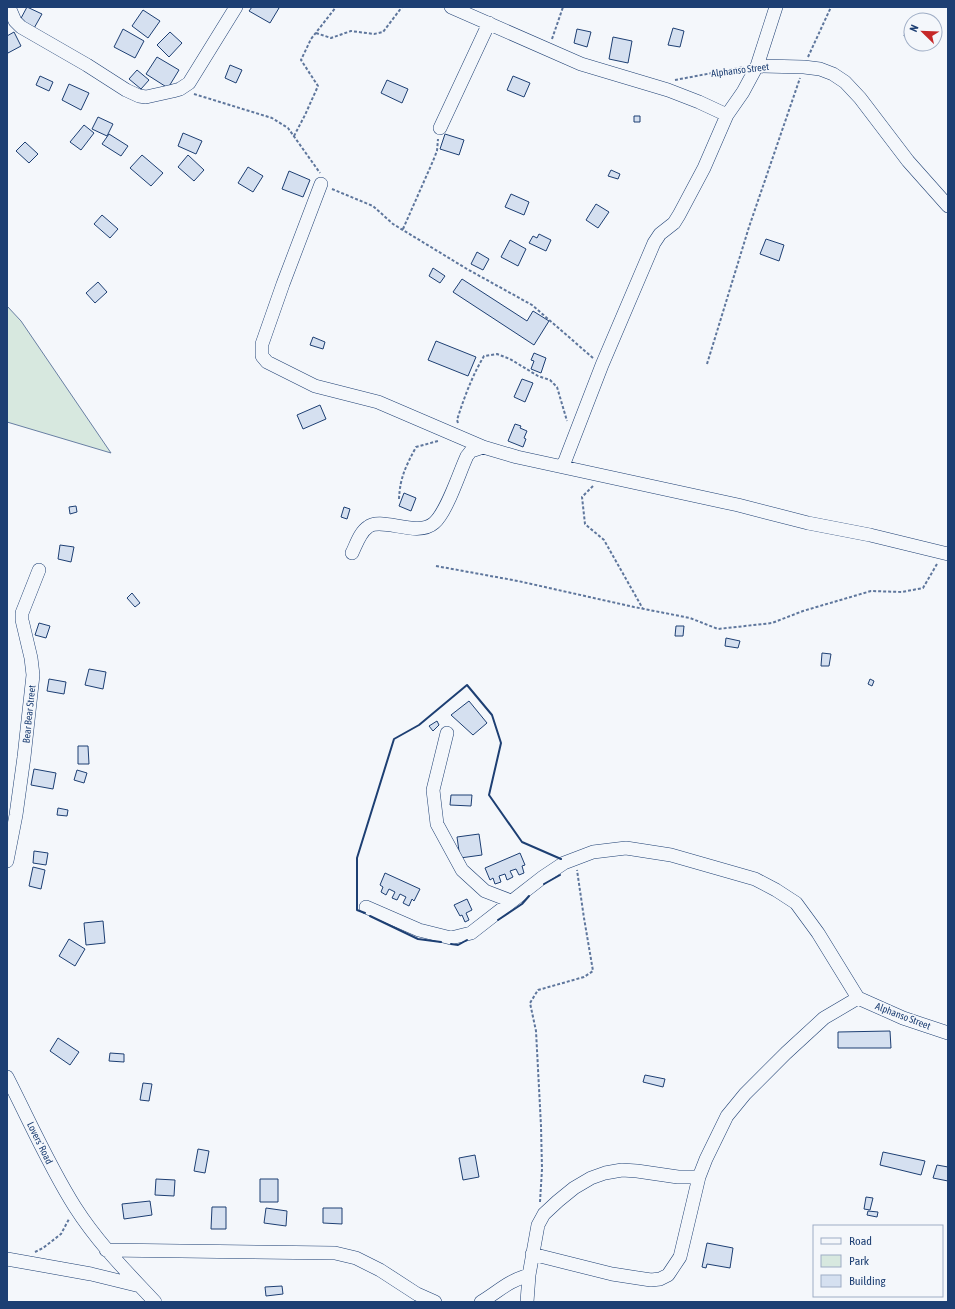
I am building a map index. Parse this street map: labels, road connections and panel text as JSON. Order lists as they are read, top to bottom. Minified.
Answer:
{"streets":{"street":["Alphanso Street","Bear Bear Street","Lovers' Road"]},"legend":["Road","Park","Building"],"north":"top left"}
